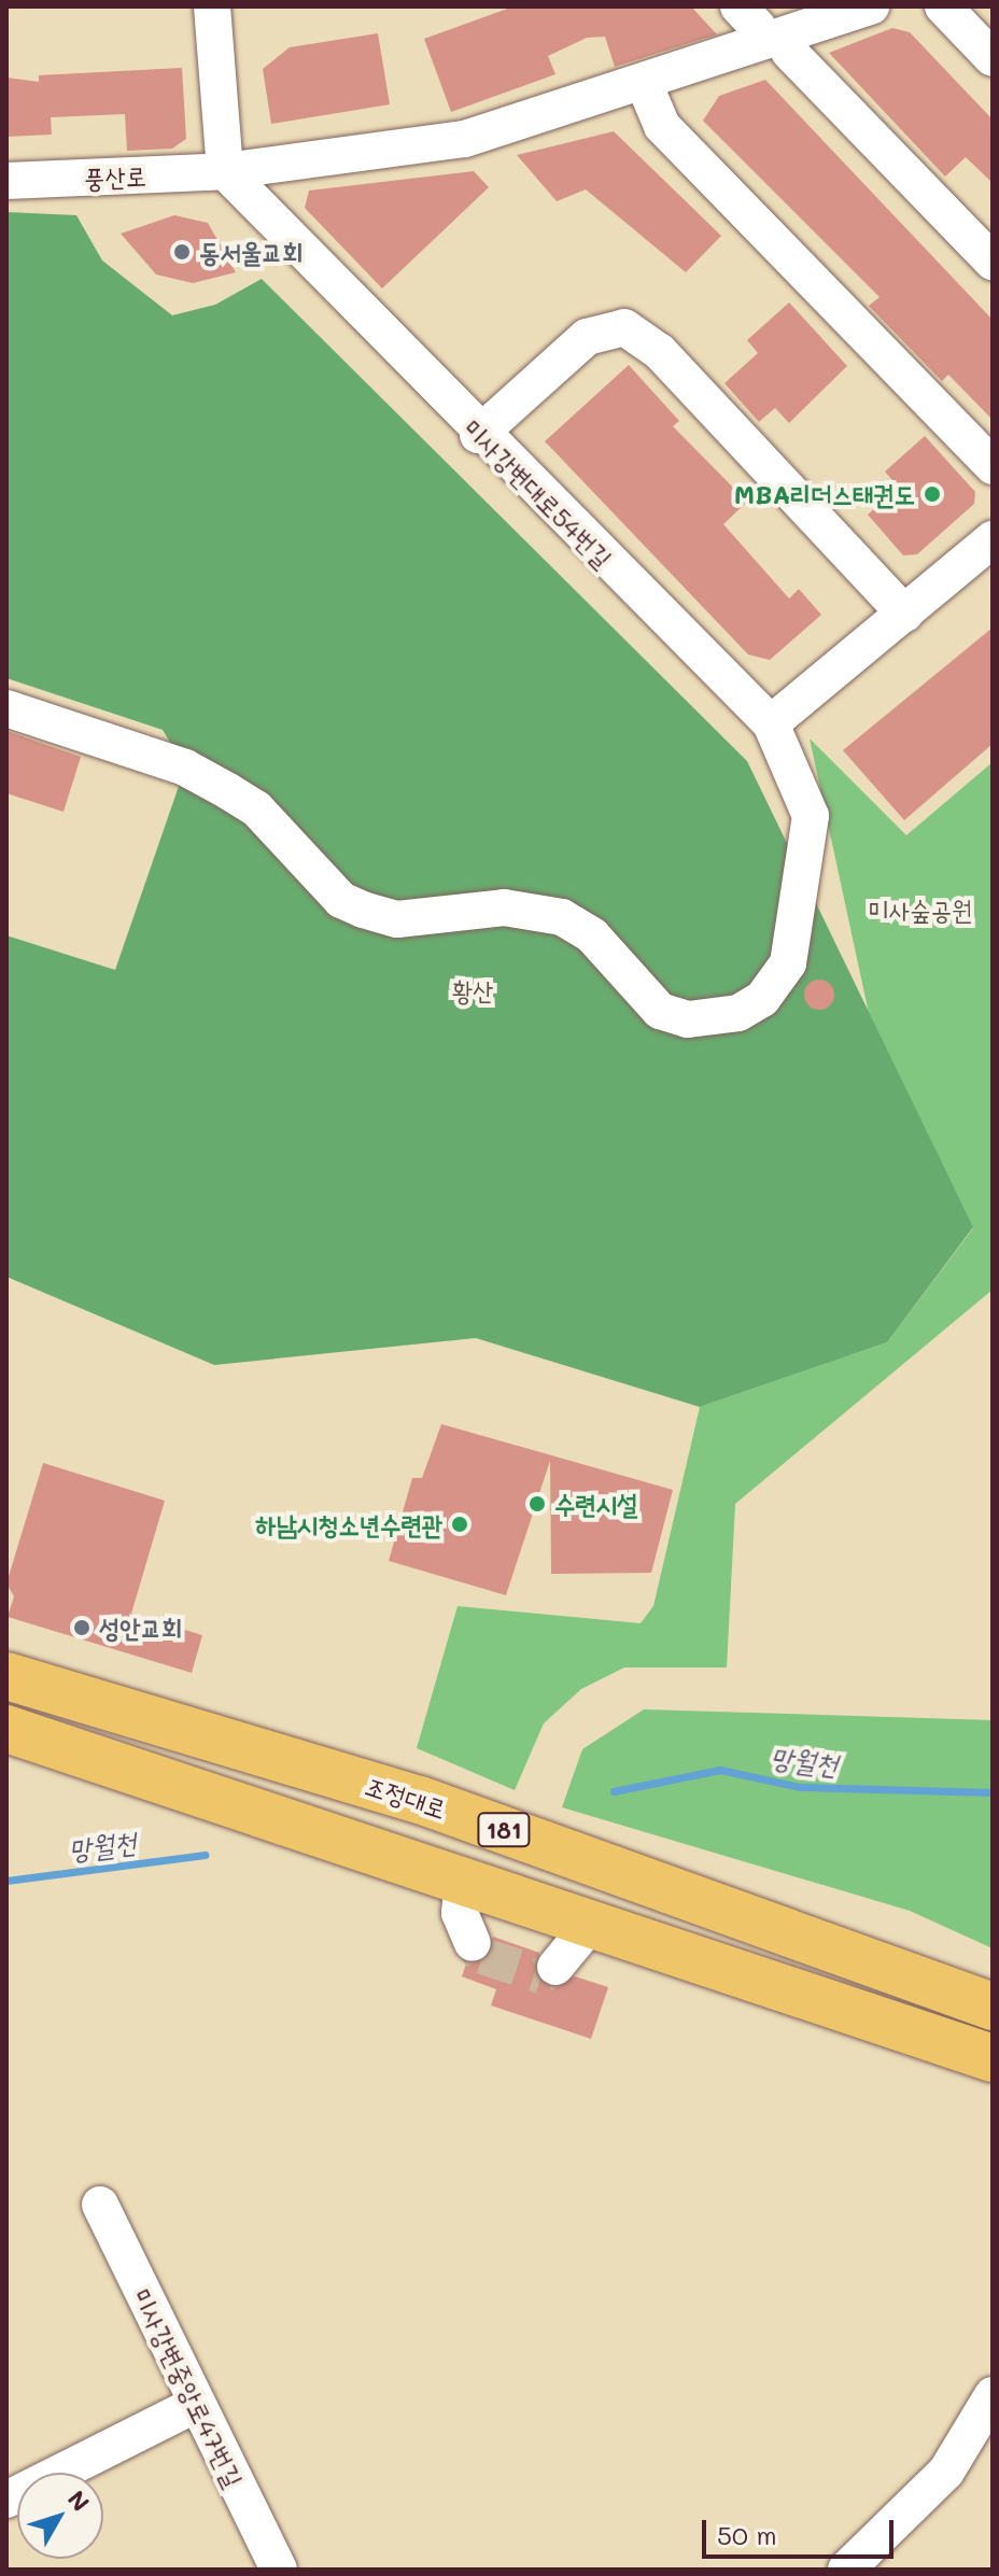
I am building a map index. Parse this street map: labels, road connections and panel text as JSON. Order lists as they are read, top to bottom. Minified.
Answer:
{"streets":{"main road":["조정대로","181"],"street":["풍산로","미사강변대로54번길","미사강변중앙로47번길"]},"crossings":[["풍산로","미사강변대로54번길"]],"water":["망월천"],"parks":["미사숲공원","황산"],"places":["동서울교회","MBA리더스태권도","수련시설","하남시청소년수련관","성안교회"],"scale_bar":"50 m","north":"top right"}
